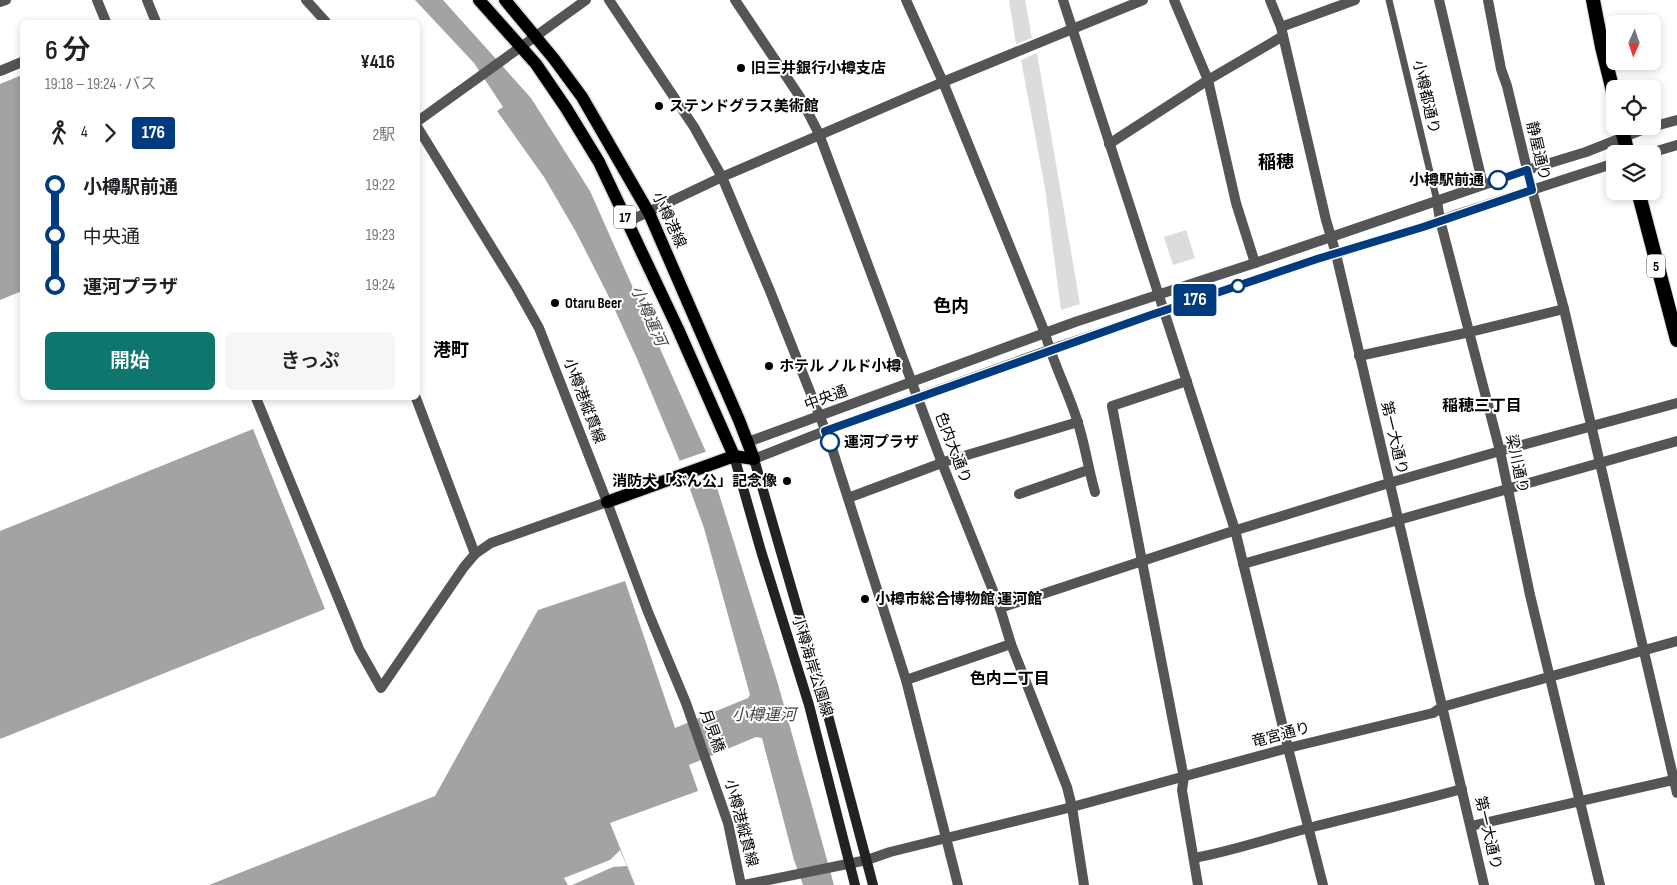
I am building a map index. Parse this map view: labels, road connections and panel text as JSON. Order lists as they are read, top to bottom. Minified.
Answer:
{"streets":{"highway":["5"],"main road":["17","小樽港線","小樽海岸公園線"],"street":["小樽都通り","静屋通り","中央通","小樽港縦貫線","第一大通り","色内大通り","梁川通り","月見橋","竜宮通り"]},"crossings":[["小樽都通り","中央通"],["小樽都通り","梁川通り"],["静屋通り","中央通"],["静屋通り","竜宮通り"],["17","小樽海岸公園線"],["小樽港線","中央通"],["小樽港線","小樽海岸公園線"],["中央通","第一大通り"],["中央通","色内大通り"],["中央通","梁川通り"],["中央通","小樽海岸公園線"],["小樽港縦貫線","月見橋"],["小樽港縦貫線","竜宮通り"],["第一大通り","竜宮通り"],["色内大通り","竜宮通り"],["梁川通り","竜宮通り"],["小樽海岸公園線","竜宮通り"]],"districts":["稲穂","色内","港町","稲穂三丁目","色内二丁目"],"water":["小樽運河"],"places":["旧三井銀行小樽支店","ステンドグラス美術館","小樽駅前通","Otaru Beer","ホテル ノルド小樽","運河プラザ","消防犬「ぶん公」記念像","小樽市総合博物館 運河館"],"lines":["bus line 176"],"north":"bottom","page":{"on_map":"176","heading":["6 分","19:18 – 19:24 · バス","¥416"],"legs":["4","176","2駅"],"list":[{"name":"小樽駅前通","value":"19:22"},{"name":"中央通","value":"19:23"},{"name":"運河プラザ","value":"19:24"}],"buttons":["開始","きっぷ"]}}
